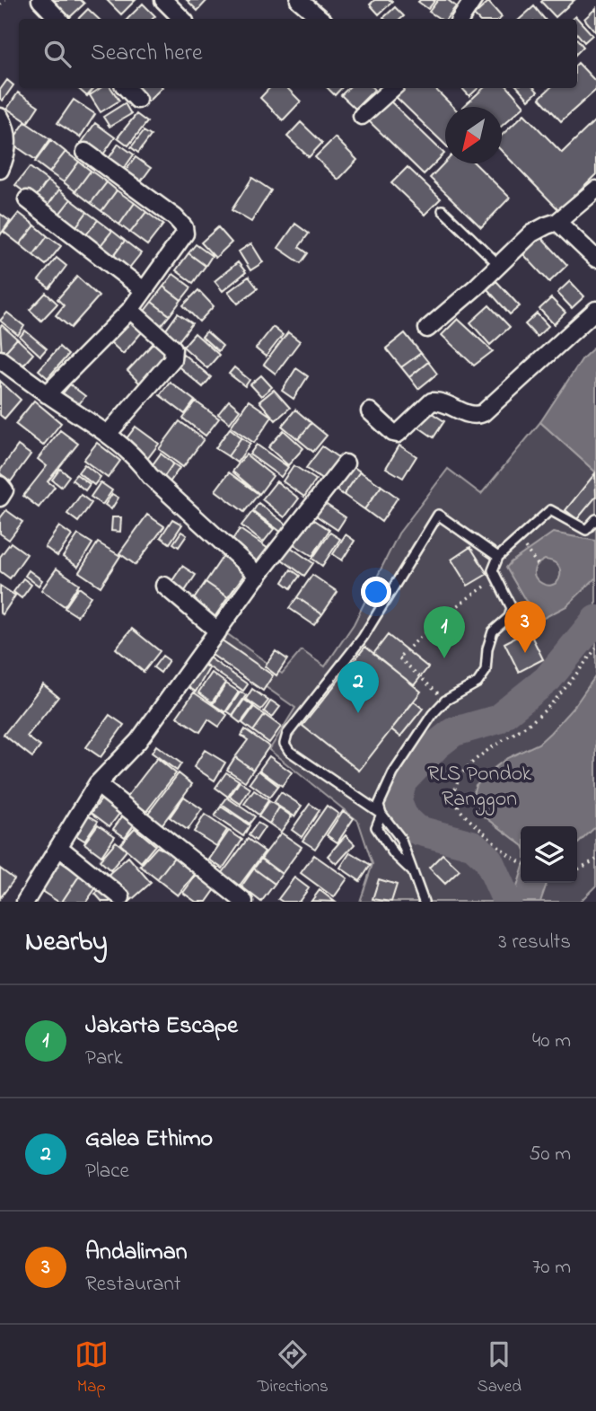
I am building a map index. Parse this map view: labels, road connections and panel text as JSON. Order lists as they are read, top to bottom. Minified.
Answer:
{"parks":["RLS Pondok Ranggon"],"north":"bottom left","page":{"search":"Search here","pins":["3","1","2"],"heading":["Nearby","3 results"],"list":[{"mark":"1","name":"Jakarta Escape","note":"Park","value":"40 m"},{"mark":"2","name":"Galea Ethimo","note":"Place","value":"50 m"},{"mark":"3","name":"Andaliman","note":"Restaurant","value":"70 m"}],"nav":["Map","Directions","Saved"]}}
